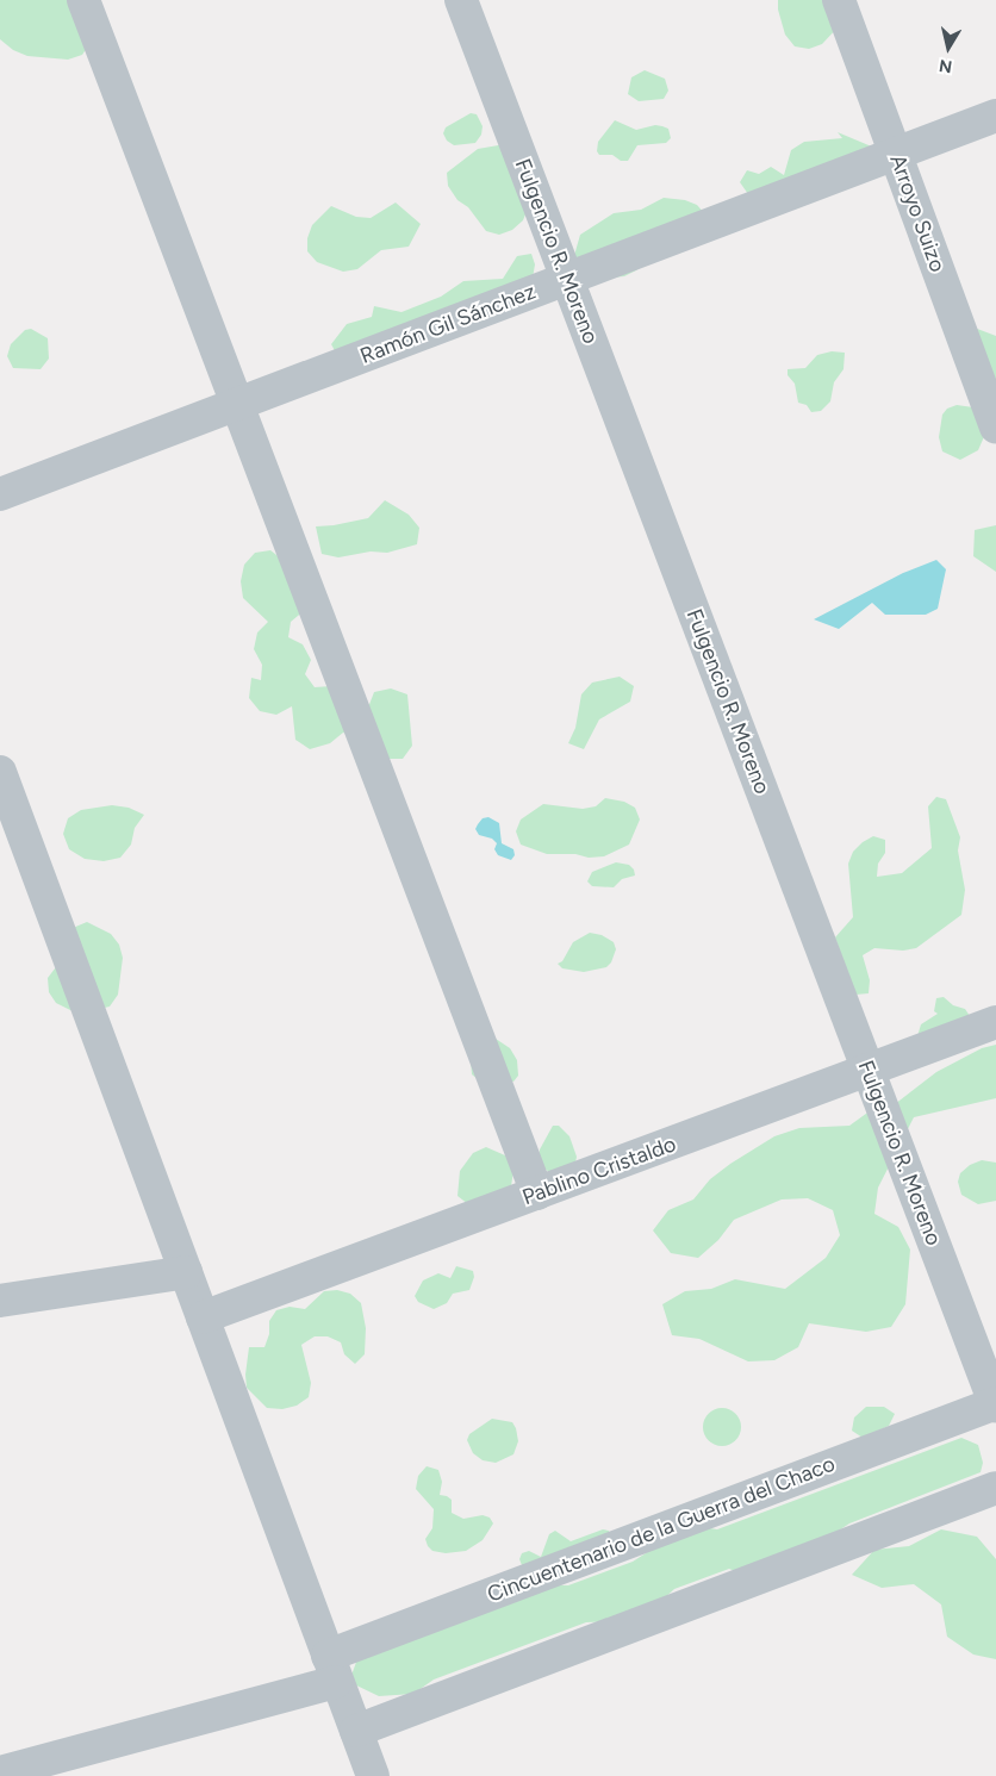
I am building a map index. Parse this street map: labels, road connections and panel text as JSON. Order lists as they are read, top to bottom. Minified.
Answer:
{"streets":{"street":["Arroyo Suizo","Fulgencio R. Moreno","Ramón Gil Sánchez","Pablino Cristaldo","Cincuentenario de la Guerra del Chaco"]},"crossings":[["Arroyo Suizo","Ramón Gil Sánchez"],["Fulgencio R. Moreno","Ramón Gil Sánchez"],["Fulgencio R. Moreno","Pablino Cristaldo"],["Fulgencio R. Moreno","Cincuentenario de la Guerra del Chaco"]],"north":"bottom"}
